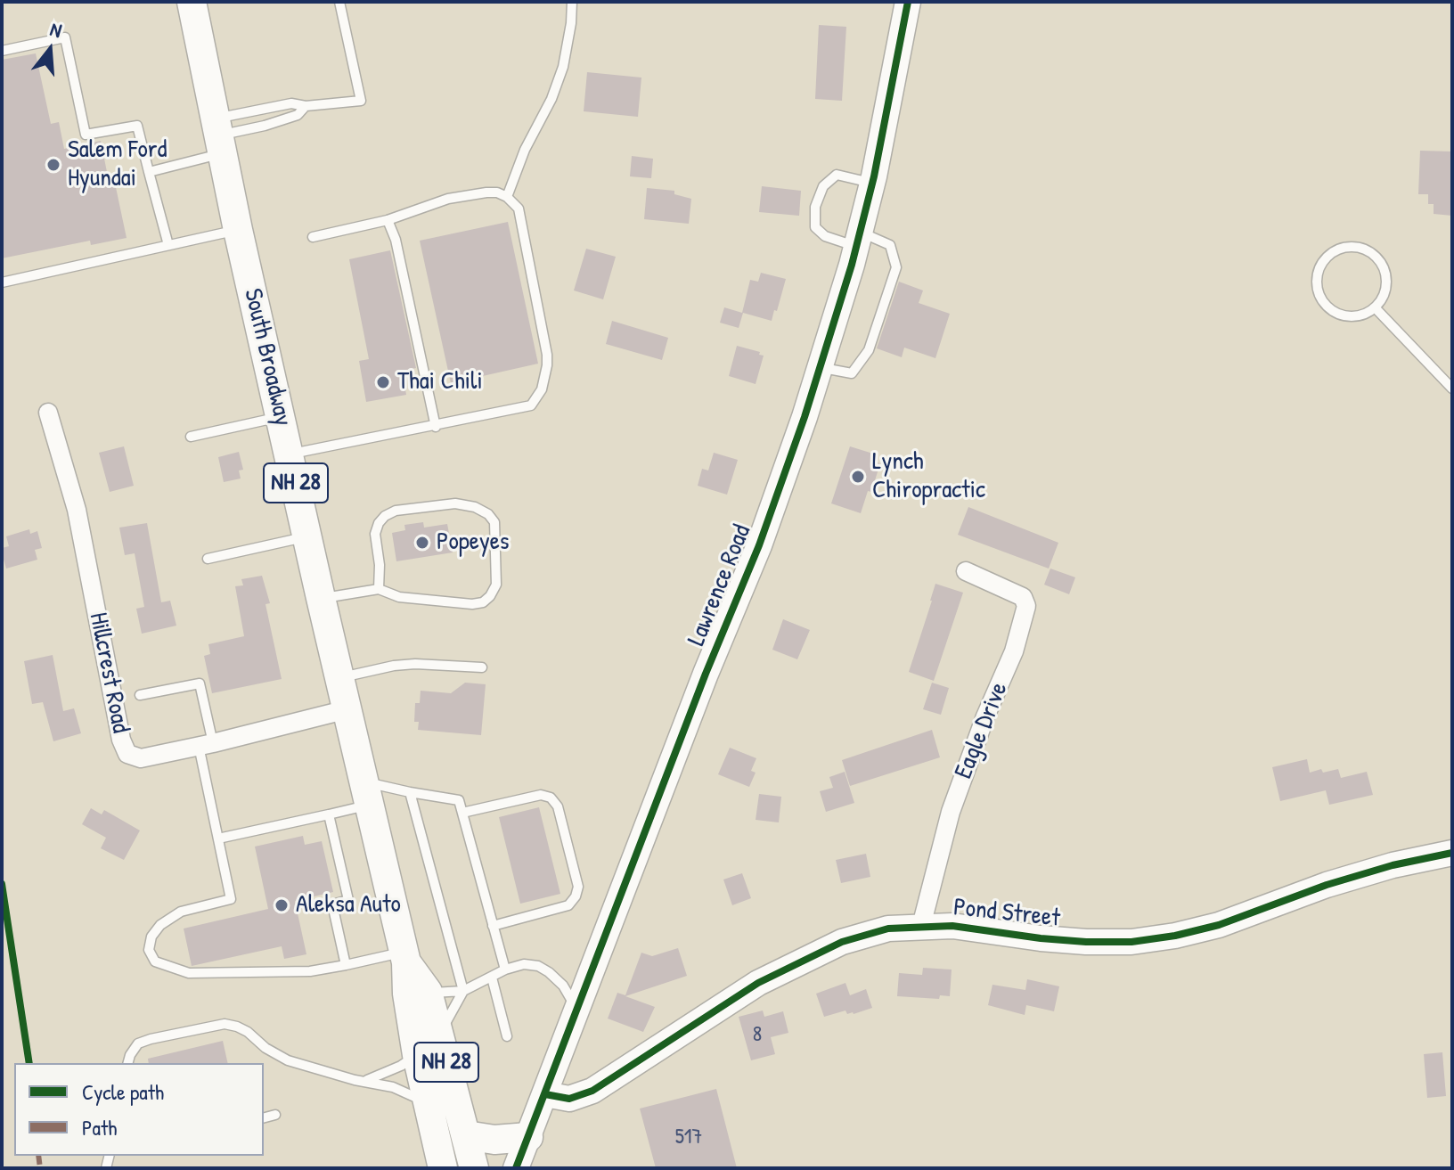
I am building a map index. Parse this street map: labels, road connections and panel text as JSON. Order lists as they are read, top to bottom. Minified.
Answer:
{"streets":{"main road":["South Broadway","NH 28"],"street":["Lawrence Road","Hillcrest Road","Eagle Drive","Pond Street"]},"crossings":[["South Broadway","Lawrence Road"],["South Broadway","Hillcrest Road"],["South Broadway","Pond Street"],["Lawrence Road","Pond Street"],["Eagle Drive","Pond Street"]],"places":["Salem Ford Hyundai","Thai Chili","Lynch Chiropractic","Popeyes","Aleksa Auto"],"house_numbers":["8","517"],"legend":["Cycle path","Path"],"north":"top"}
